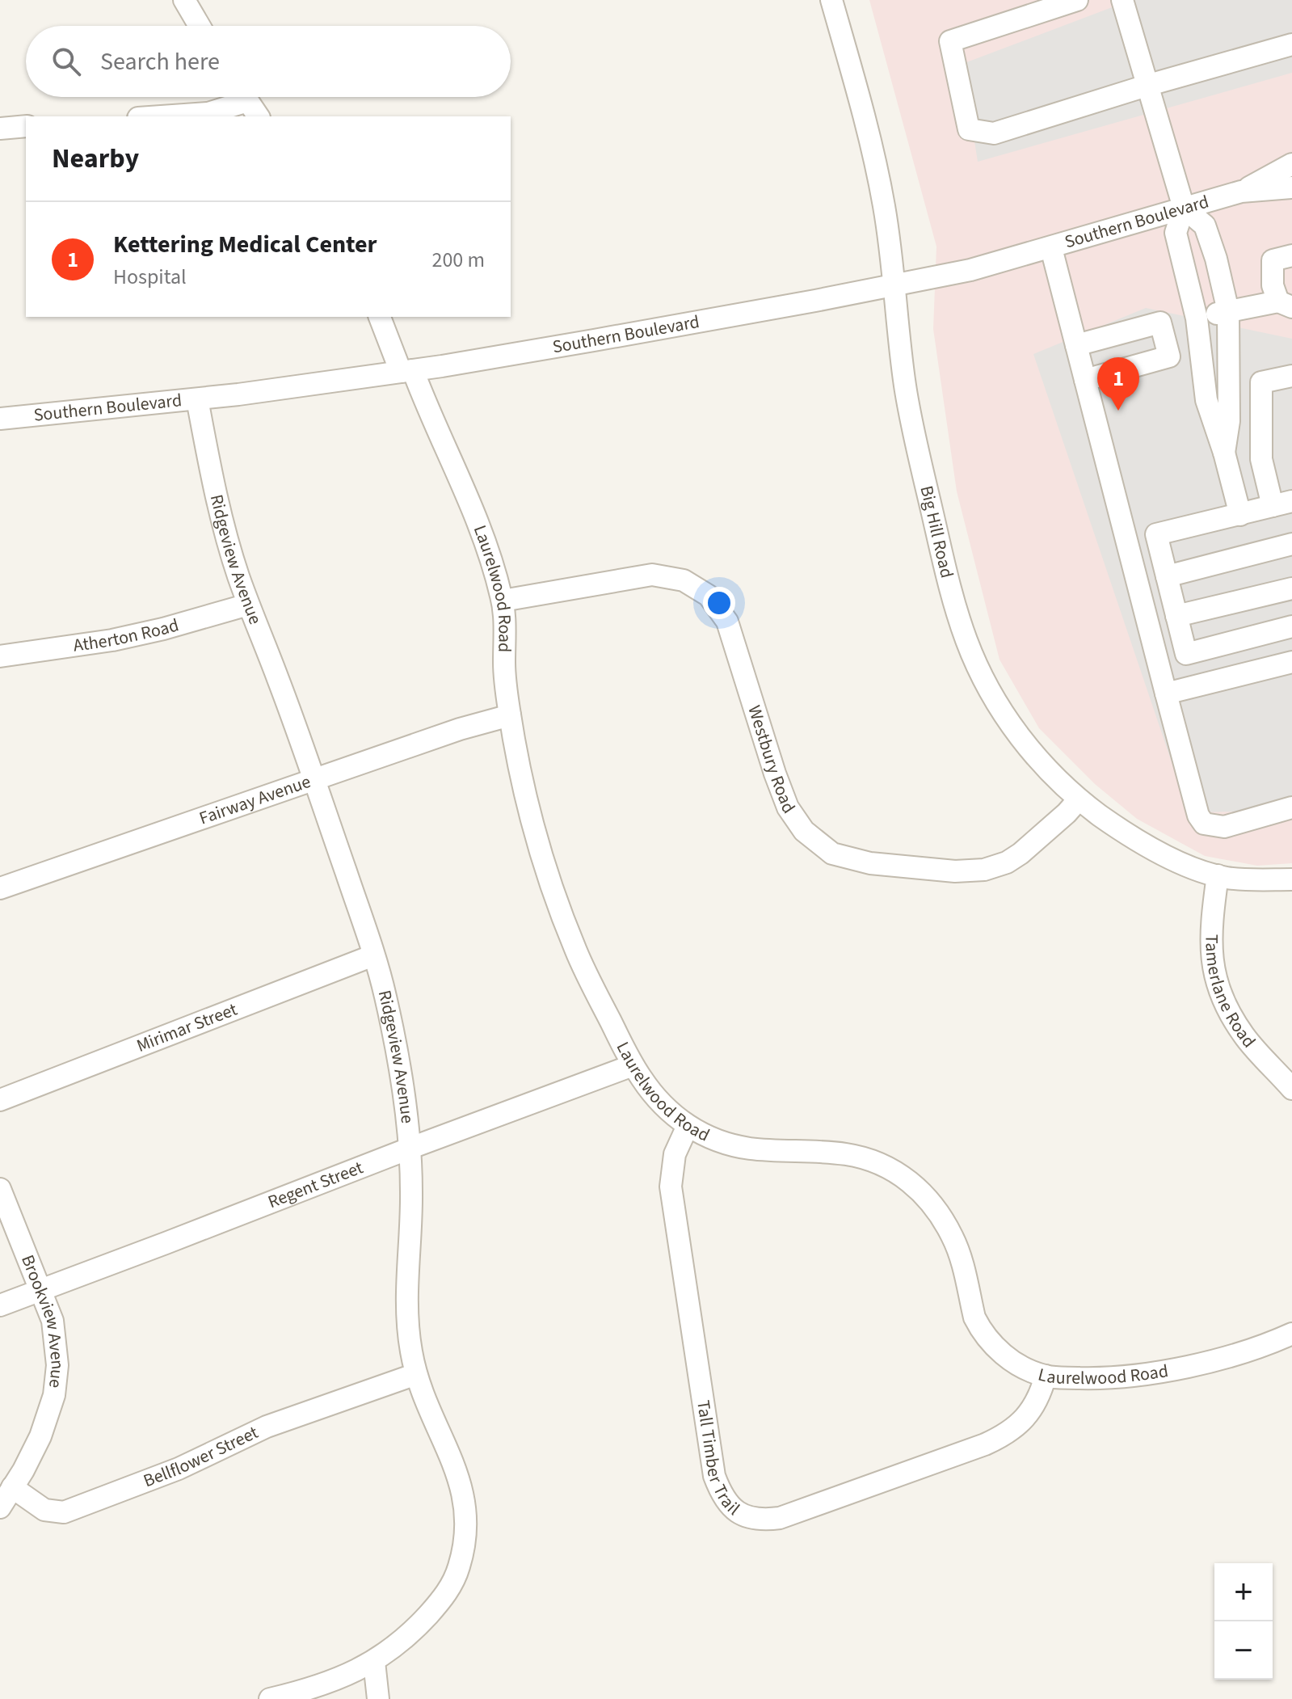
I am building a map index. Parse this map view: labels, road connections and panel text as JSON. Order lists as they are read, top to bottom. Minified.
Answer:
{"streets":{"street":["Southern Boulevard","Big Hill Road","Ridgeview Avenue","Laurelwood Road","Atherton Road","Westbury Road","Fairway Avenue","Tamerlane Road","Mirimar Street","Regent Street","Brookview Avenue","Tall Timber Trail","Bellflower Street"]},"crossings":[["Southern Boulevard","Big Hill Road"],["Southern Boulevard","Ridgeview Avenue"],["Southern Boulevard","Laurelwood Road"],["Big Hill Road","Westbury Road"],["Big Hill Road","Tamerlane Road"],["Ridgeview Avenue","Atherton Road"],["Ridgeview Avenue","Fairway Avenue"],["Ridgeview Avenue","Mirimar Street"],["Ridgeview Avenue","Regent Street"],["Ridgeview Avenue","Bellflower Street"],["Laurelwood Road","Westbury Road"],["Laurelwood Road","Fairway Avenue"],["Laurelwood Road","Regent Street"],["Laurelwood Road","Tall Timber Trail"],["Regent Street","Brookview Avenue"],["Brookview Avenue","Bellflower Street"]],"page":{"search":"Search here","heading":"Nearby","list":[{"mark":"1","name":"Kettering Medical Center","note":"Hospital","value":"200 m"}],"pins":"1","map_buttons":["+","−"]}}
